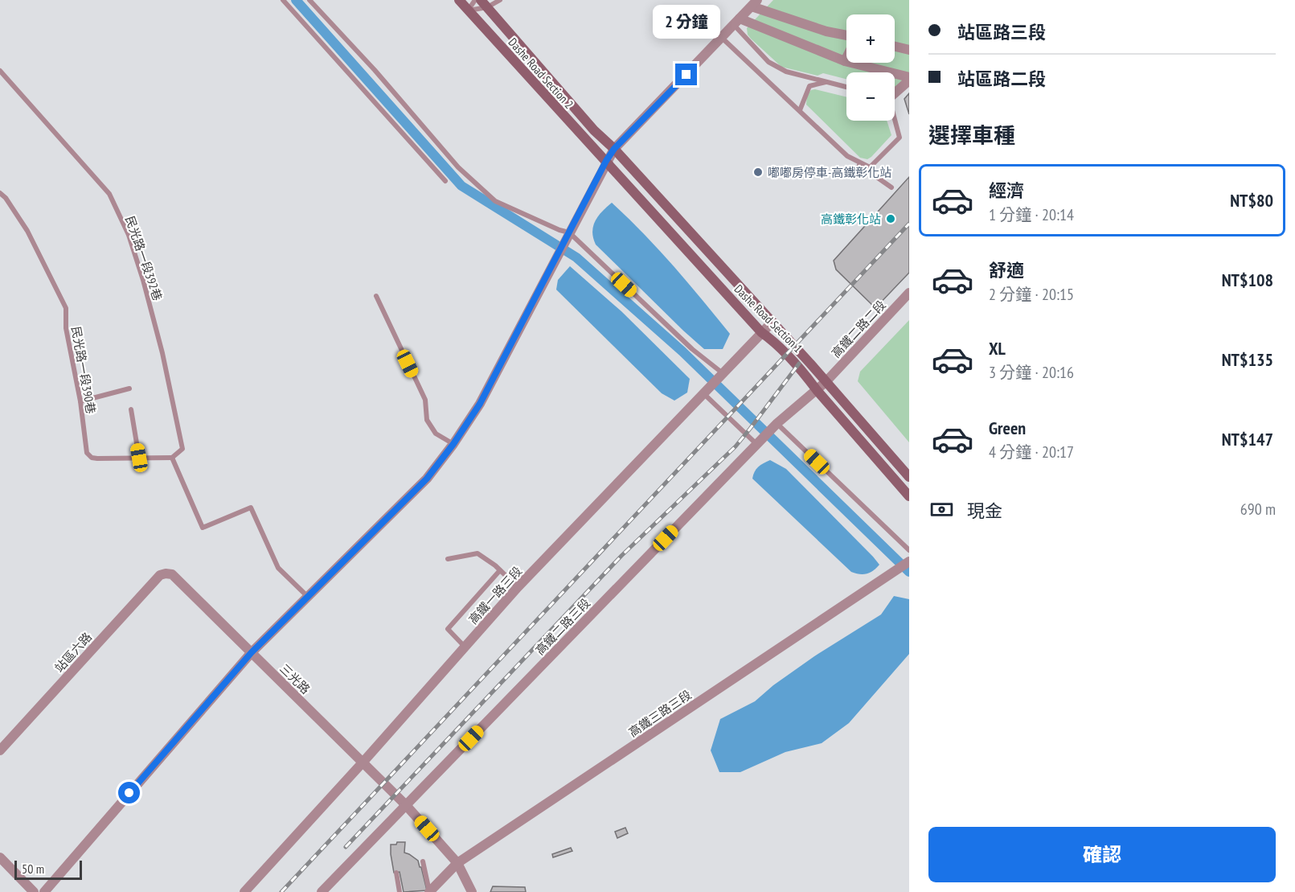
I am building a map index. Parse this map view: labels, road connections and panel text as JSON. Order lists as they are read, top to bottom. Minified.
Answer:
{"streets":{"street":["Dashe Road Section 2","Dashe Road Section 1","高鐵二路二段","高鐵一路三段","高鐵二路三段","站區六路","三光路","高鐵三路三段"],"lane":["民光路一段392巷","民光路一段390巷"]},"crossings":[["Dashe Road Section 2","Dashe Road Section 1"],["民光路一段392巷","民光路一段390巷"],["Dashe Road Section 1","高鐵二路二段"],["Dashe Road Section 1","高鐵一路三段"],["Dashe Road Section 1","高鐵二路三段"],["高鐵二路二段","高鐵二路三段"],["高鐵一路三段","三光路"],["高鐵二路三段","三光路"],["站區六路","三光路"],["三光路","高鐵三路三段"]],"places":["嘟嘟房停車-高鐵彰化站","高鐵彰化站"],"scale_bar":"50 m","page":{"banner":["站區路三段","站區路二段"],"bubble":"2 分鐘","map_buttons":["+","−"],"heading":"選擇車種","list":[{"name":"經濟","note":"1 分鐘 · 20:14","value":"NT$80"},{"name":"舒適","note":"2 分鐘 · 20:15","value":"NT$108"},{"name":"XL","note":"3 分鐘 · 20:16","value":"NT$135"},{"name":"Green","note":"4 分鐘 · 20:17","value":"NT$147"}],"pay":["現金","690 m"],"buttons":"確認","scale":"50 m"}}
